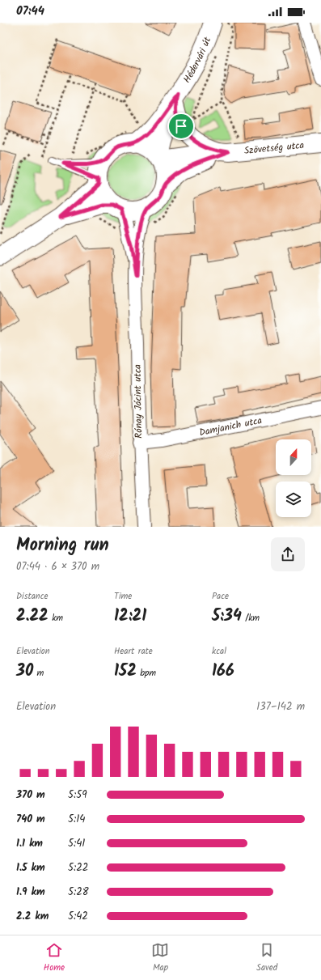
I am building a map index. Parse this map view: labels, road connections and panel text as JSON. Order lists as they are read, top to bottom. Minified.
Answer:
{"streets":{"street":["Hédervári út","Szövetség utca","Rónay Jácint utca","Damjanich utca"]},"crossings":[["Hédervári út","Szövetség utca"],["Hédervári út","Rónay Jácint utca"],["Szövetség utca","Rónay Jácint utca"],["Rónay Jácint utca","Damjanich utca"]],"north":"top","page":{"status":"07:44","heading":["Morning run","07:44 · 6 × 370 m"],"stats":[["Distance","2.22 km"],["Time","12:21"],["Pace","5:34 /km"],["Elevation","30 m"],["Heart rate","152 bpm"],["kcal","166"]],"chart":["Elevation","137–142 m"],"list":[{"name":"370 m","note":"5:59"},{"name":"740 m","note":"5:14"},{"name":"1.1 km","note":"5:41"},{"name":"1.5 km","note":"5:22"},{"name":"1.9 km","note":"5:28"},{"name":"2.2 km","note":"5:42"}],"tabs":["Home","Map","Saved"]}}
